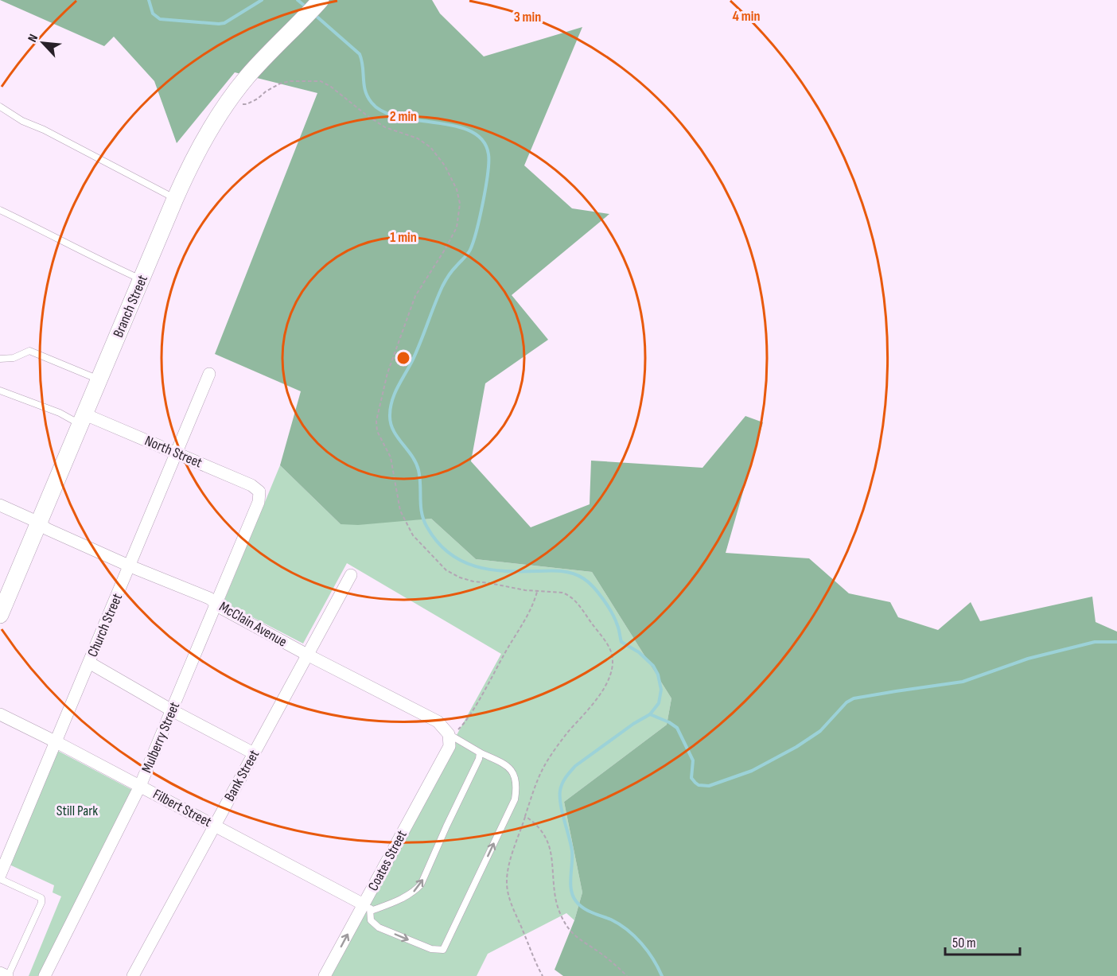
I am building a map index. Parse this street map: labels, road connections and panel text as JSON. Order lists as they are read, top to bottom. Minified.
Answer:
{"streets":{"street":["Branch Street","North Street","McClain Avenue","Church Street","Mulberry Street","Bank Street","Filbert Street","Coates Street"]},"crossings":[["Branch Street","North Street"],["Branch Street","McClain Avenue"],["North Street","Church Street"],["North Street","Mulberry Street"],["McClain Avenue","Church Street"],["McClain Avenue","Mulberry Street"],["McClain Avenue","Bank Street"],["McClain Avenue","Coates Street"],["Church Street","Filbert Street"],["Mulberry Street","Filbert Street"],["Bank Street","Filbert Street"],["Filbert Street","Coates Street"]],"parks":["Still Park"],"scale_bar":"50 m","north":"top left","rings":["4 min","3 min","2 min","1 min"]}
